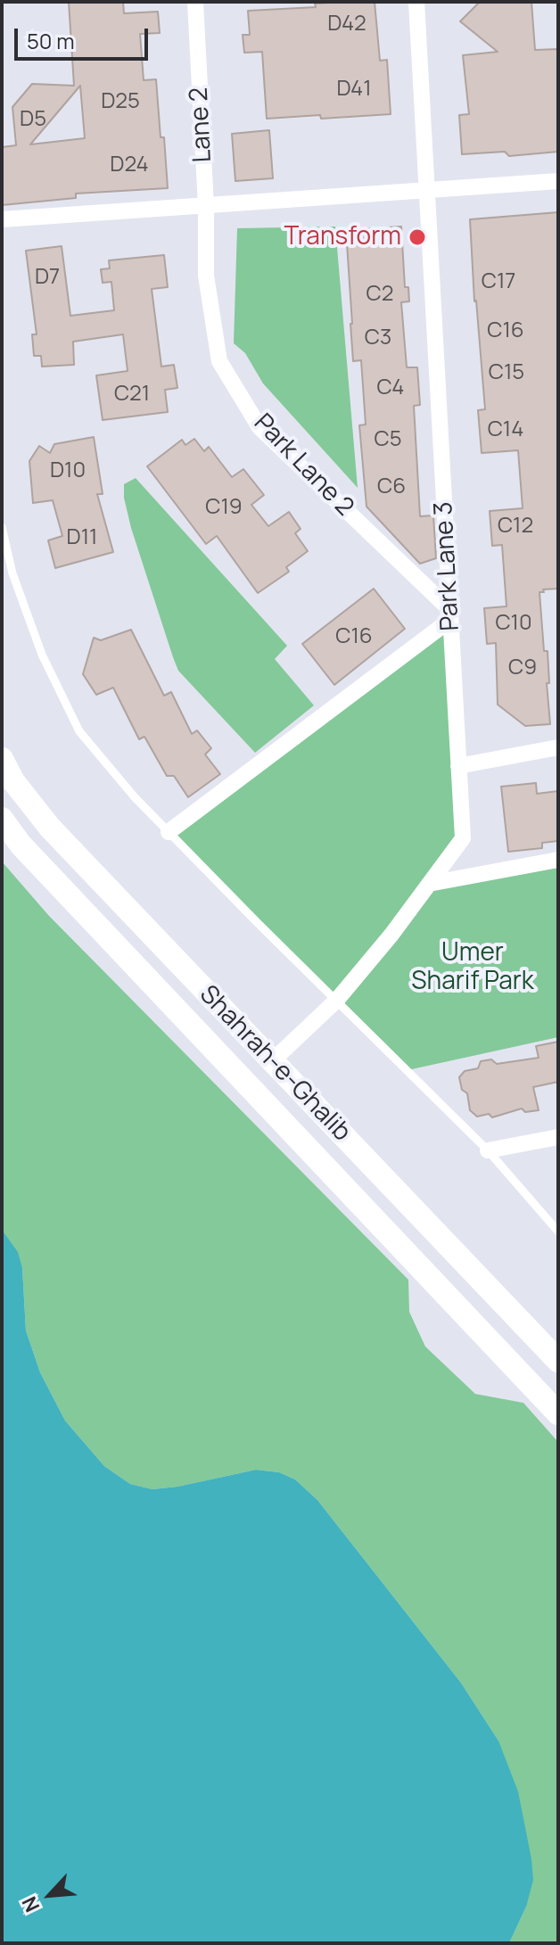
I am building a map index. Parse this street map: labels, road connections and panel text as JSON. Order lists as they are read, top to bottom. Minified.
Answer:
{"streets":{"main road":["Shahrah-e-Ghalib"],"street":["Lane 2","Park Lane 2","Park Lane 3"]},"crossings":[["Lane 2","Park Lane 2"],["Park Lane 2","Park Lane 3"],["Park Lane 3","Shahrah-e-Ghalib"]],"parks":["Umer Sharif Park"],"places":["Transform"],"house_numbers":["D42","D41","D25","D5","D24","D7","C17","C2","C16","C3","C15","C4","C21","C14","C5","D10","C6","C19","C12","D11","C10","C16","C9"],"scale_bar":"50 m","north":"bottom left"}
